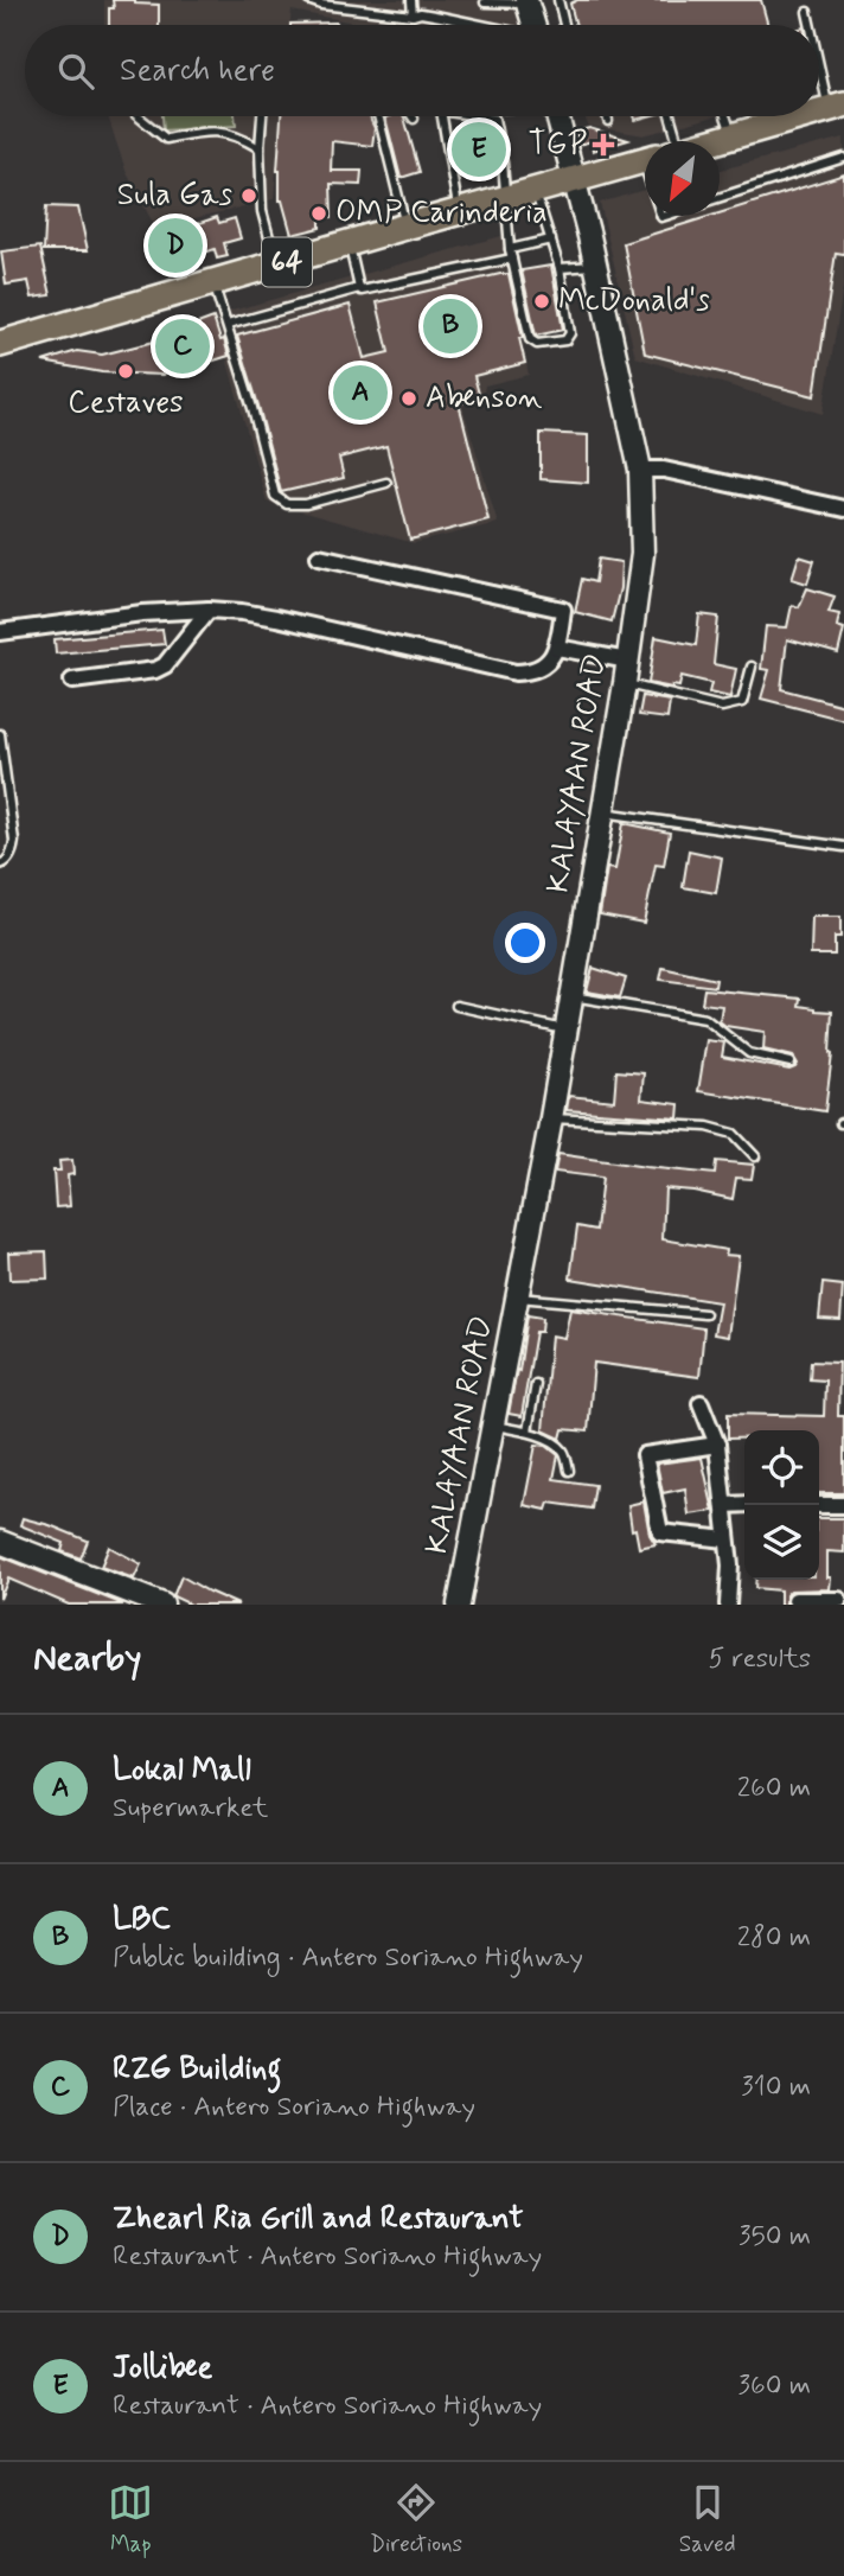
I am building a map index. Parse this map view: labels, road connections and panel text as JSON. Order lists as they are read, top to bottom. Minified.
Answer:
{"streets":{"main road":["64"],"street":["KALAYAAN ROAD"]},"crossings":[["64","KALAYAAN ROAD"]],"places":{"health":["TGP"],"other":["Sula Gas","OMP Carinderia","McDonald's","Cestaves","Abenson"]},"north":"bottom left","page":{"search":"Search here","pins":["E","D","B","C","A"],"heading":["Nearby","5 results"],"list":[{"mark":"A","name":"Lokal Mall","note":"Supermarket","value":"260 m"},{"mark":"B","name":"LBC","note":"Public building · Antero Soriano Highway","value":"280 m"},{"mark":"C","name":"RZG Building","note":"Place · Antero Soriano Highway","value":"310 m"},{"mark":"D","name":"Zhearl Ria Grill and Restaurant","note":"Restaurant · Antero Soriano Highway","value":"350 m"},{"mark":"E","name":"Jollibee","note":"Restaurant · Antero Soriano Highway","value":"360 m"}],"nav":["Map","Directions","Saved"]}}
